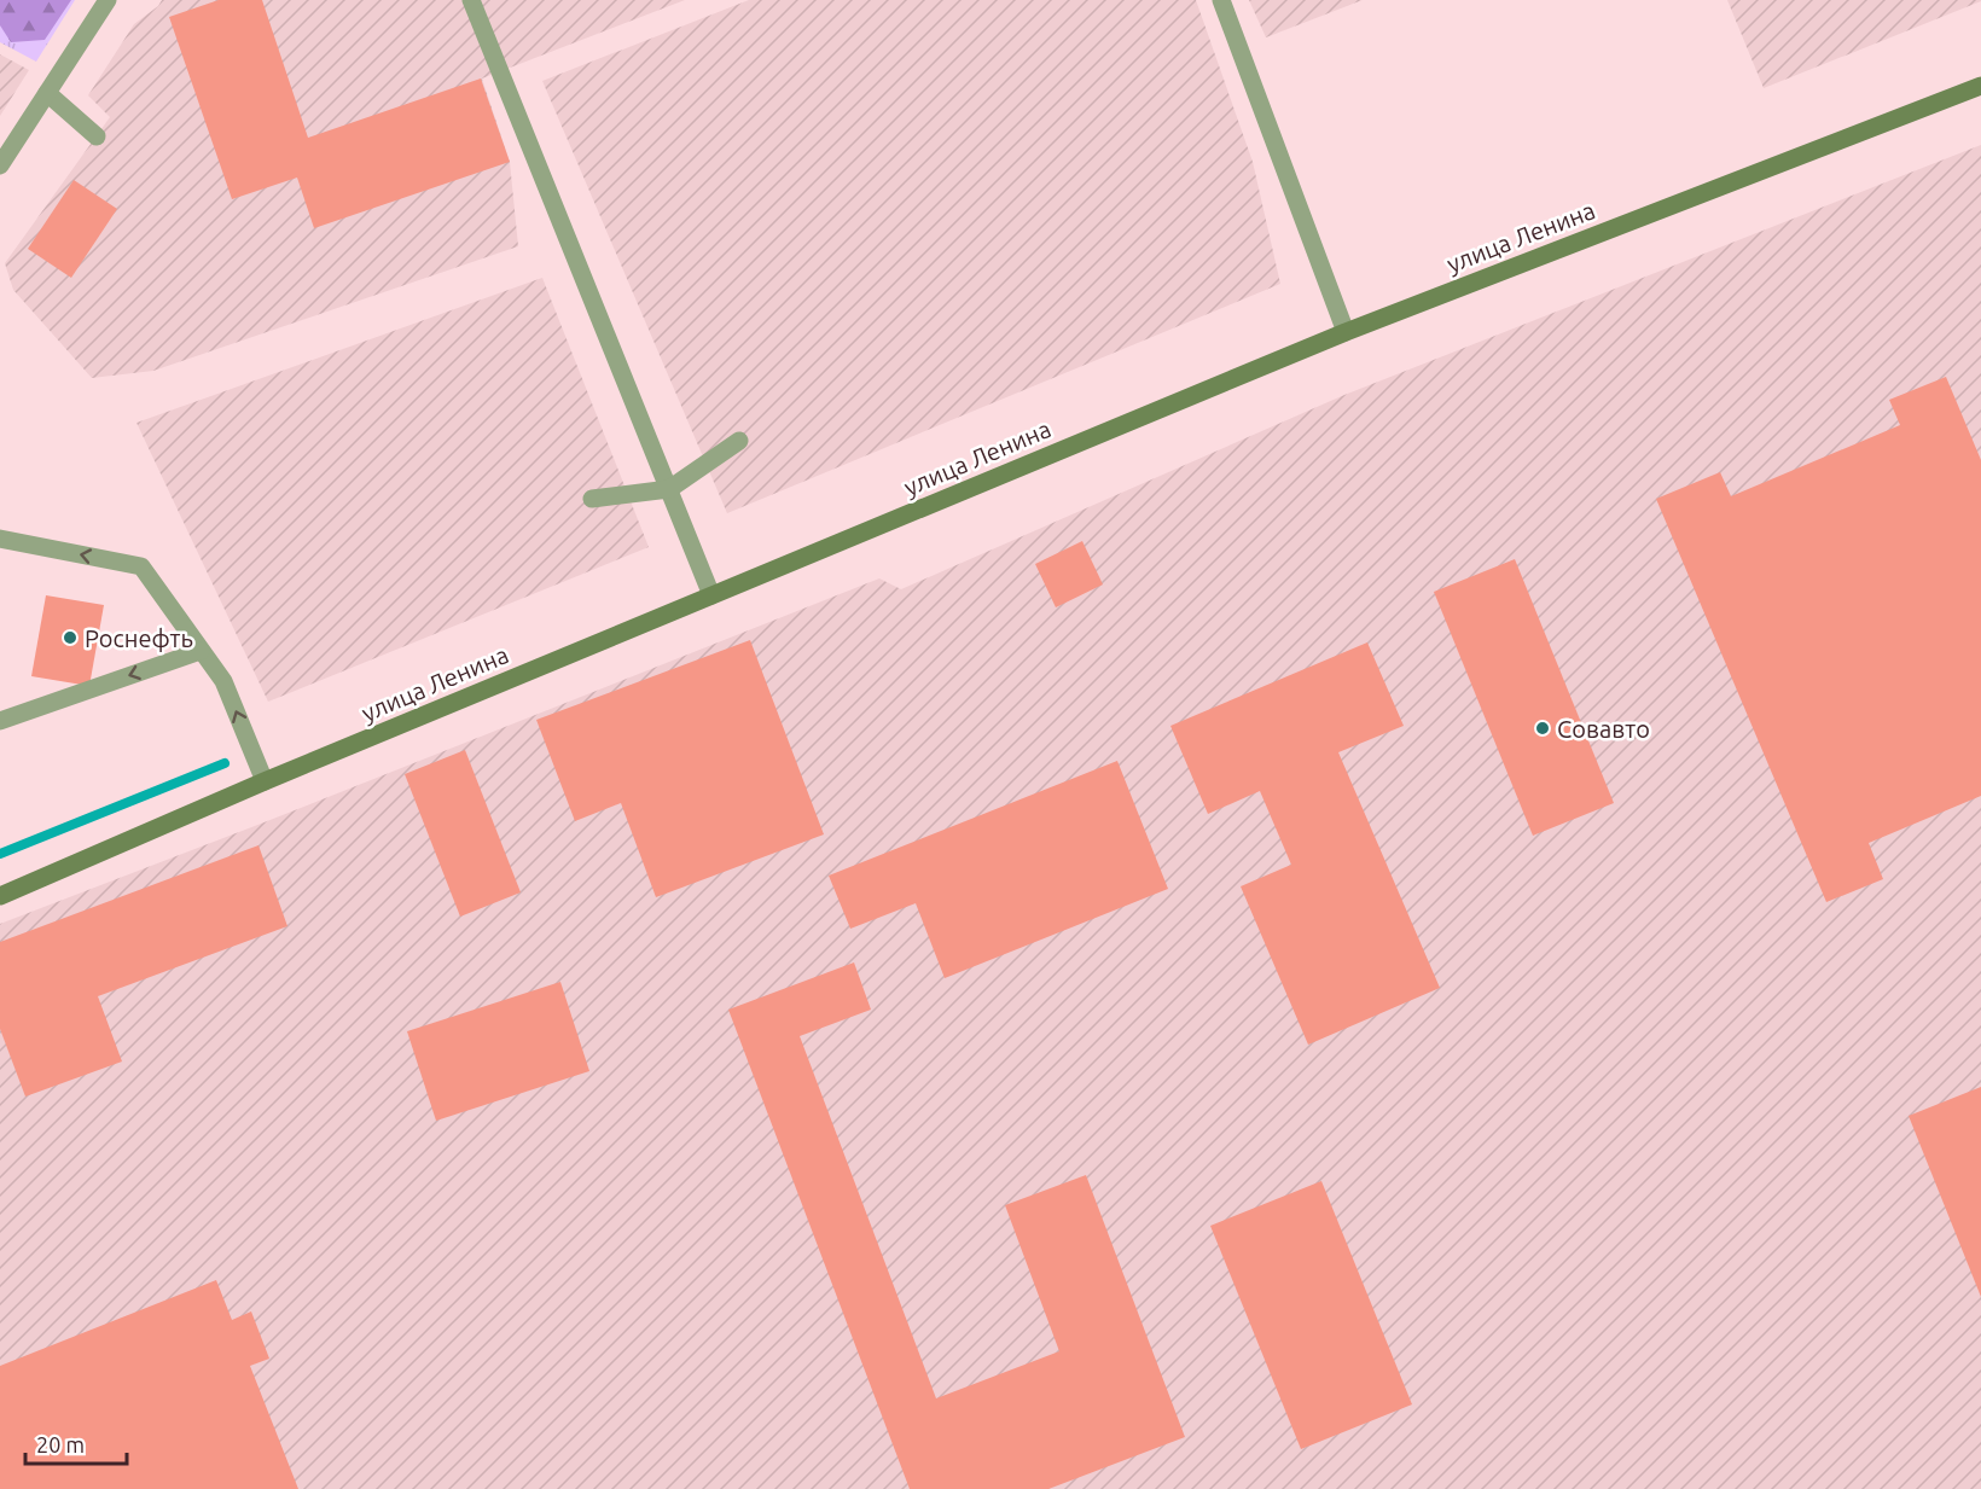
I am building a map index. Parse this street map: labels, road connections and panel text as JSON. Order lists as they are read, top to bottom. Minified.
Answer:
{"streets":{"street":["улица Ленина"]},"places":["Роснефть","Совавто"],"scale_bar":"20 m"}
